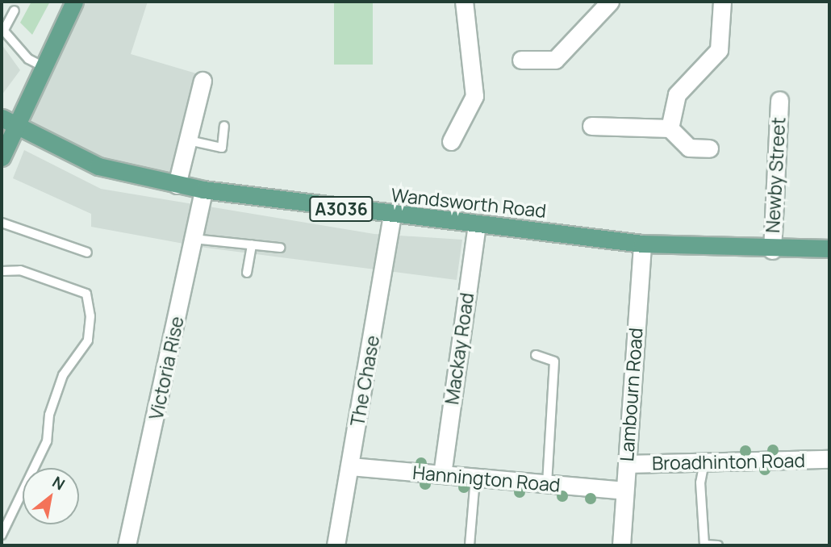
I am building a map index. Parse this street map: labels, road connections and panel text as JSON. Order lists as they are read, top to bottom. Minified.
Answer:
{"streets":{"main road":["Wandsworth Road","A3036"],"street":["Newby Street","Mackay Road","Victoria Rise","The Chase","Lambourn Road","Broadhinton Road","Hannington Road"]},"crossings":[["Newby Street","Wandsworth Road"],["Wandsworth Road","Mackay Road"],["Wandsworth Road","Victoria Rise"],["Wandsworth Road","The Chase"],["Wandsworth Road","Lambourn Road"],["Mackay Road","Hannington Road"],["The Chase","Hannington Road"],["Lambourn Road","Broadhinton Road"],["Lambourn Road","Hannington Road"]],"north":"top right"}
